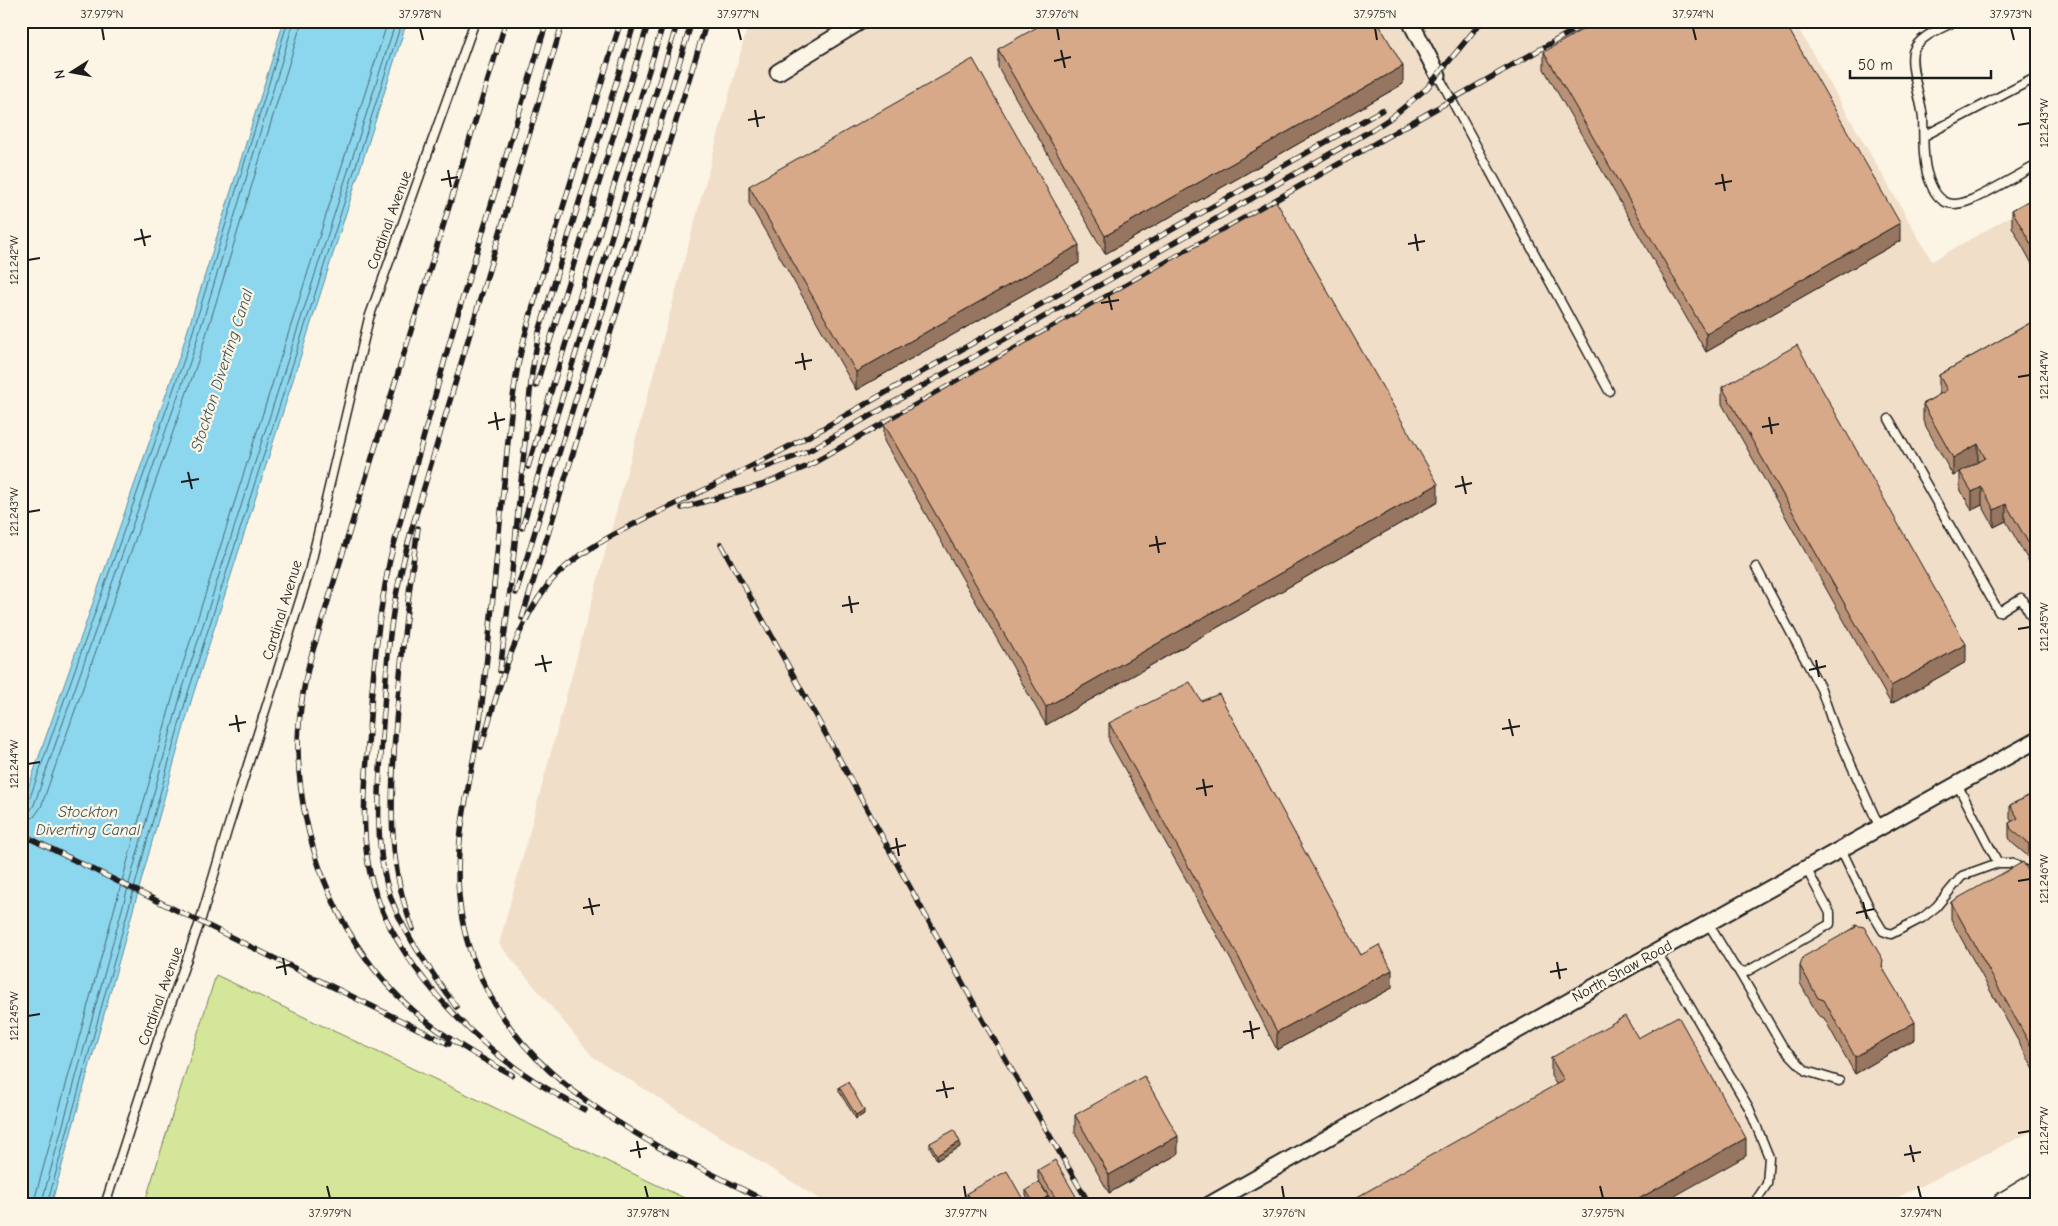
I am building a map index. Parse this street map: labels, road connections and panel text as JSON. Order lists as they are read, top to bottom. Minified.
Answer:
{"streets":{"street":["North Shaw Road"],"lane":["Cardinal Avenue"]},"water":["Stockton Diverting Canal"],"scale_bar":"50 m","north":"left","coordinates":["37.979°N","37.978°N","37.977°N","37.976°N","37.975°N","37.974°N","37.973°N","121.243°W","121.242°W","121.244°W","121.245°W","121.246°W","121.247°W"]}
